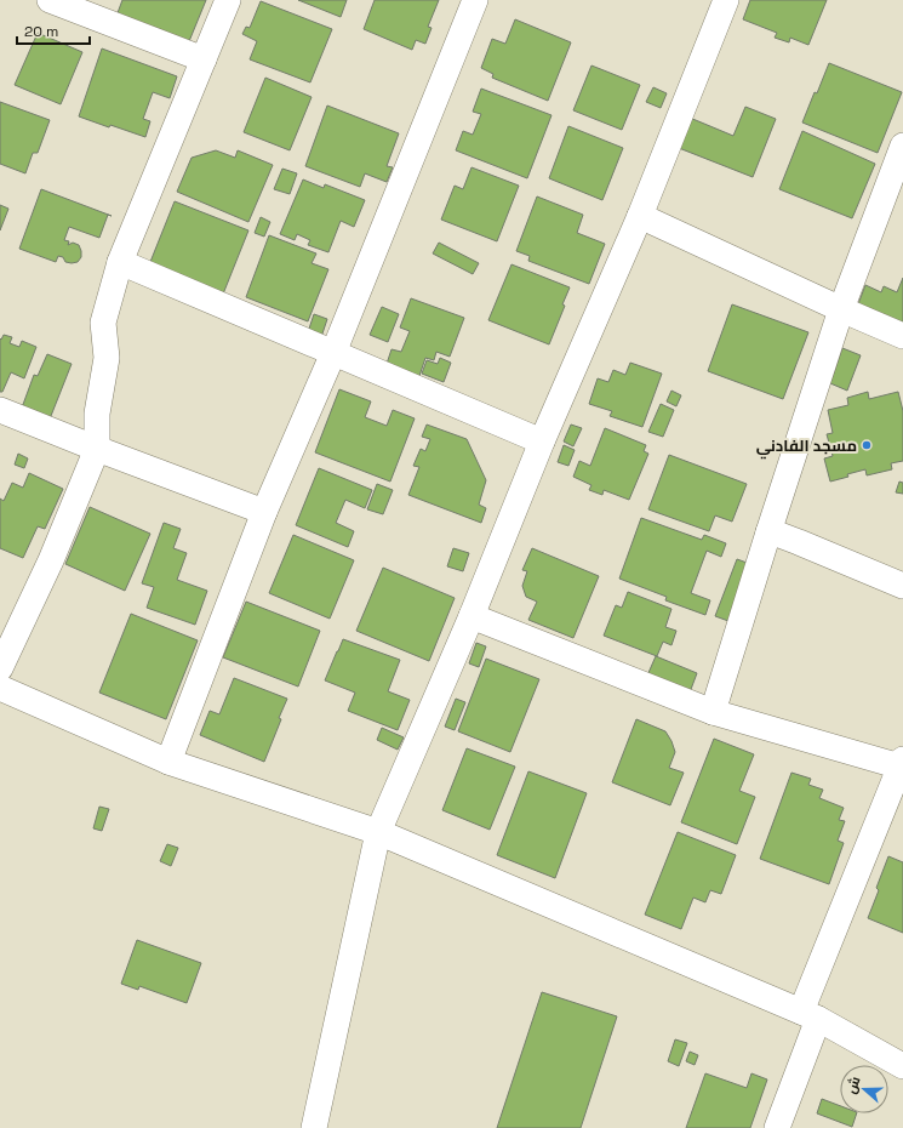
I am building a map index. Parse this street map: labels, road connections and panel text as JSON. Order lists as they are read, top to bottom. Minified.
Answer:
{"places":["مسجد الفادني"],"scale_bar":"20 m","north":"left"}
